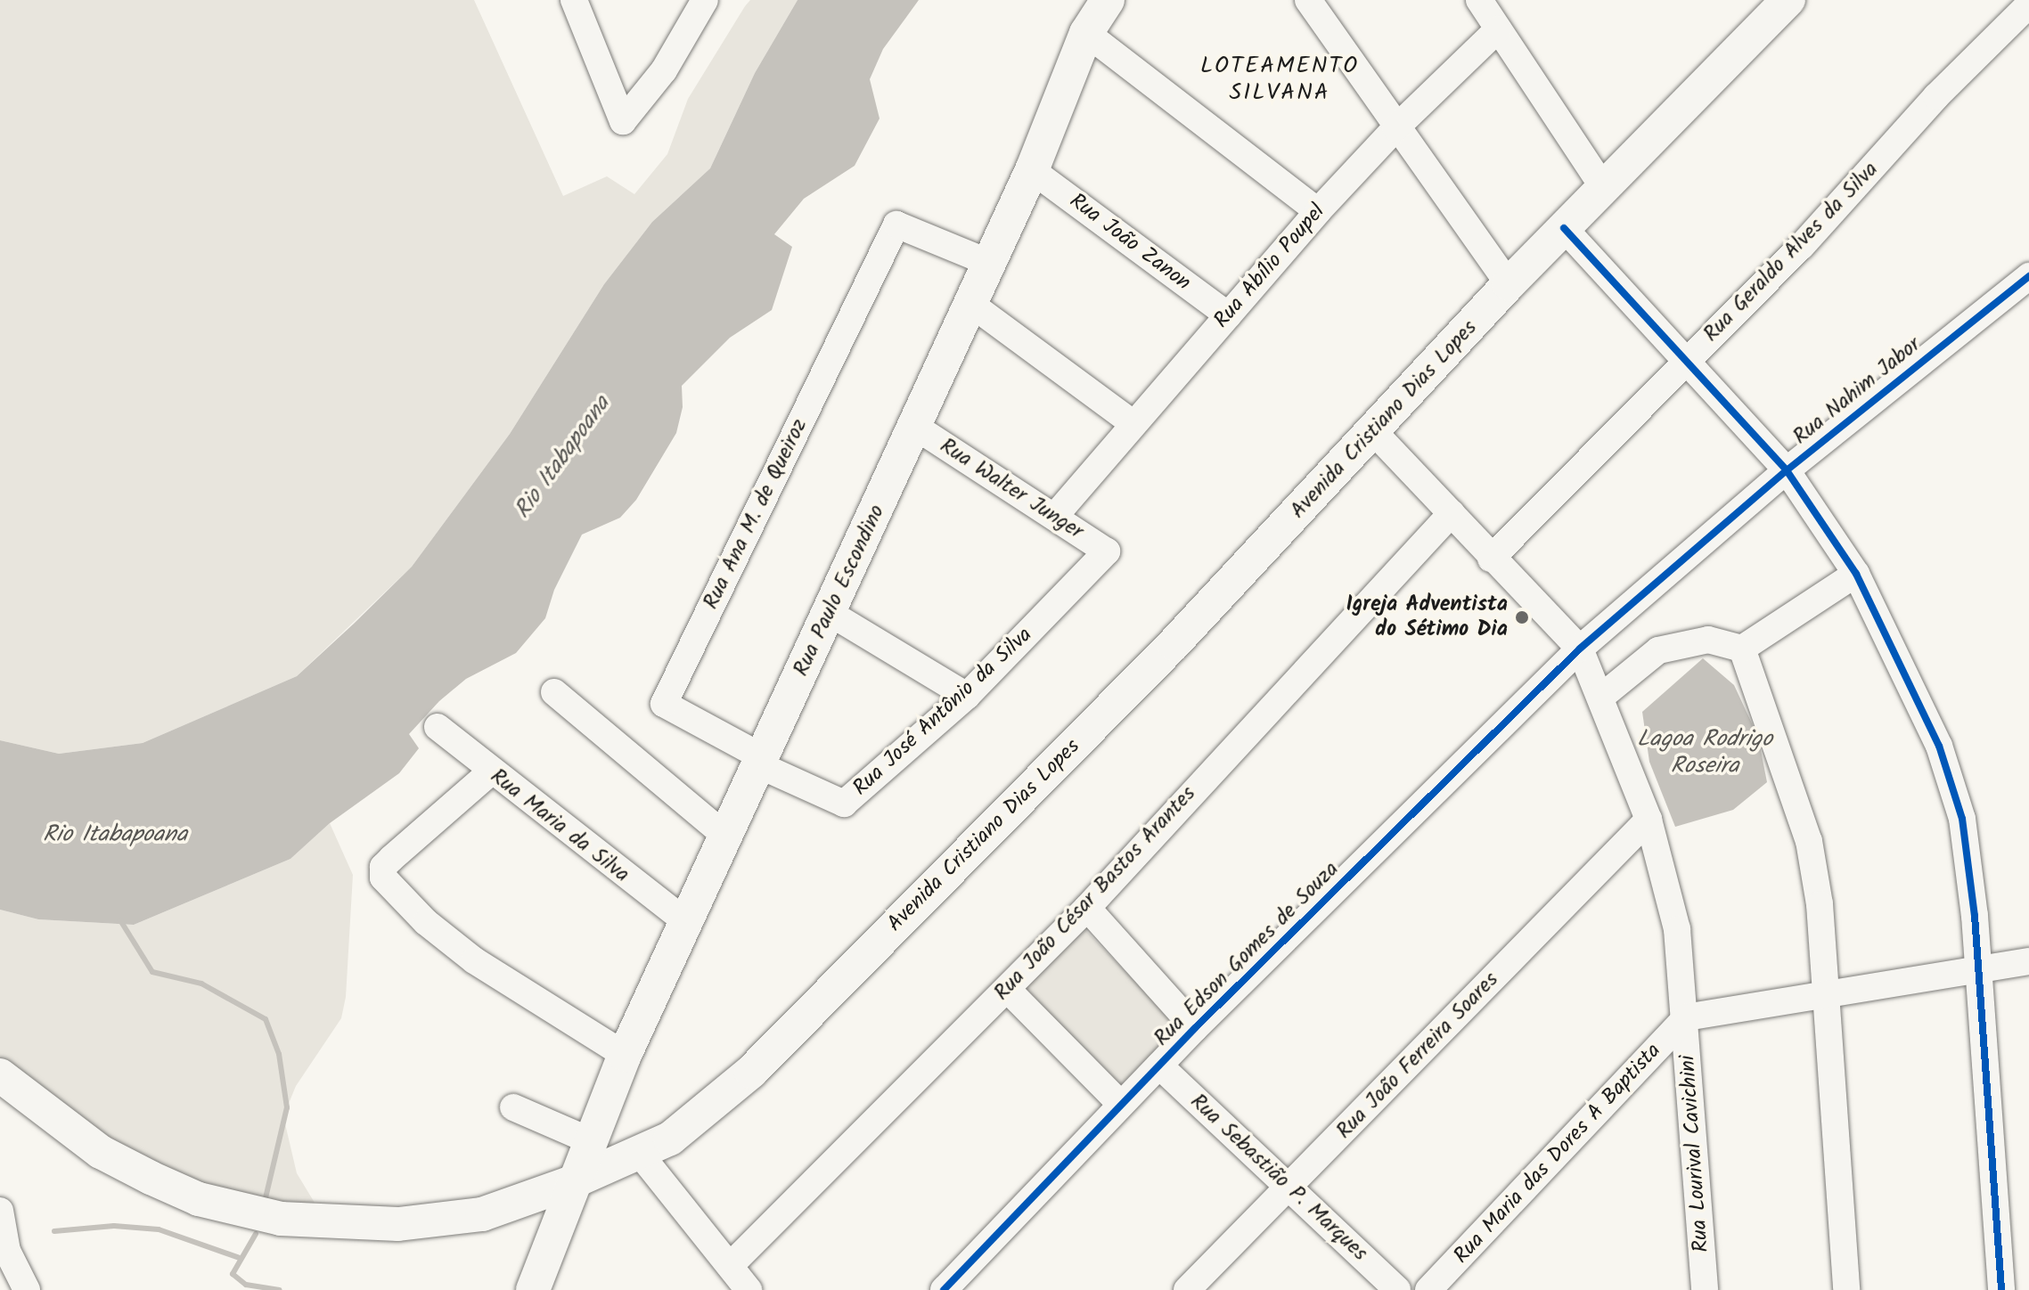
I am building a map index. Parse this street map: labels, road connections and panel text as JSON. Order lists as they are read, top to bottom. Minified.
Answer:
{"streets":{"main road":["Avenida Cristiano Dias Lopes","Rua Paulo Escondino"],"street":["Rua João Zanon","Rua Geraldo Alves da Silva","Rua Abílio Poupel","Rua Nahim Jabor","Rua Walter Junger","Rua Ana M. de Queiroz","Rua José Antônio da Silva","Rua Maria da Silva","Rua João César Bastos Arantes","Rua Edson Gomes de Souza","Rua João Ferreira Soares","Rua Maria das Dores A Baptista","Rua Lourival Cavichini","Rua Sebastião P. Marques"]},"crossings":[["Rua João Zanon","Rua Abílio Poupel"],["Rua João Zanon","Rua Paulo Escondino"],["Rua Abílio Poupel","Rua Walter Junger"],["Rua Nahim Jabor","Rua Edson Gomes de Souza"],["Rua Nahim Jabor","Rua Lourival Cavichini"],["Avenida Cristiano Dias Lopes","Rua Paulo Escondino"],["Rua Walter Junger","Rua Paulo Escondino"],["Rua Walter Junger","Rua José Antônio da Silva"],["Rua Ana M. de Queiroz","Rua Paulo Escondino"],["Rua Ana M. de Queiroz","Rua José Antônio da Silva"],["Rua Paulo Escondino","Rua José Antônio da Silva"],["Rua Paulo Escondino","Rua Maria da Silva"],["Rua Edson Gomes de Souza","Rua Lourival Cavichini"],["Rua Edson Gomes de Souza","Rua Sebastião P. Marques"],["Rua João Ferreira Soares","Rua Lourival Cavichini"],["Rua João Ferreira Soares","Rua Sebastião P. Marques"],["Rua Maria das Dores A Baptista","Rua Lourival Cavichini"]],"districts":["LOTEAMENTO SILVANA"],"water":["Rio Itabapoana","Lagoa Rodrigo Roseira"],"places":["Igreja Adventista do Sétimo Dia"]}
